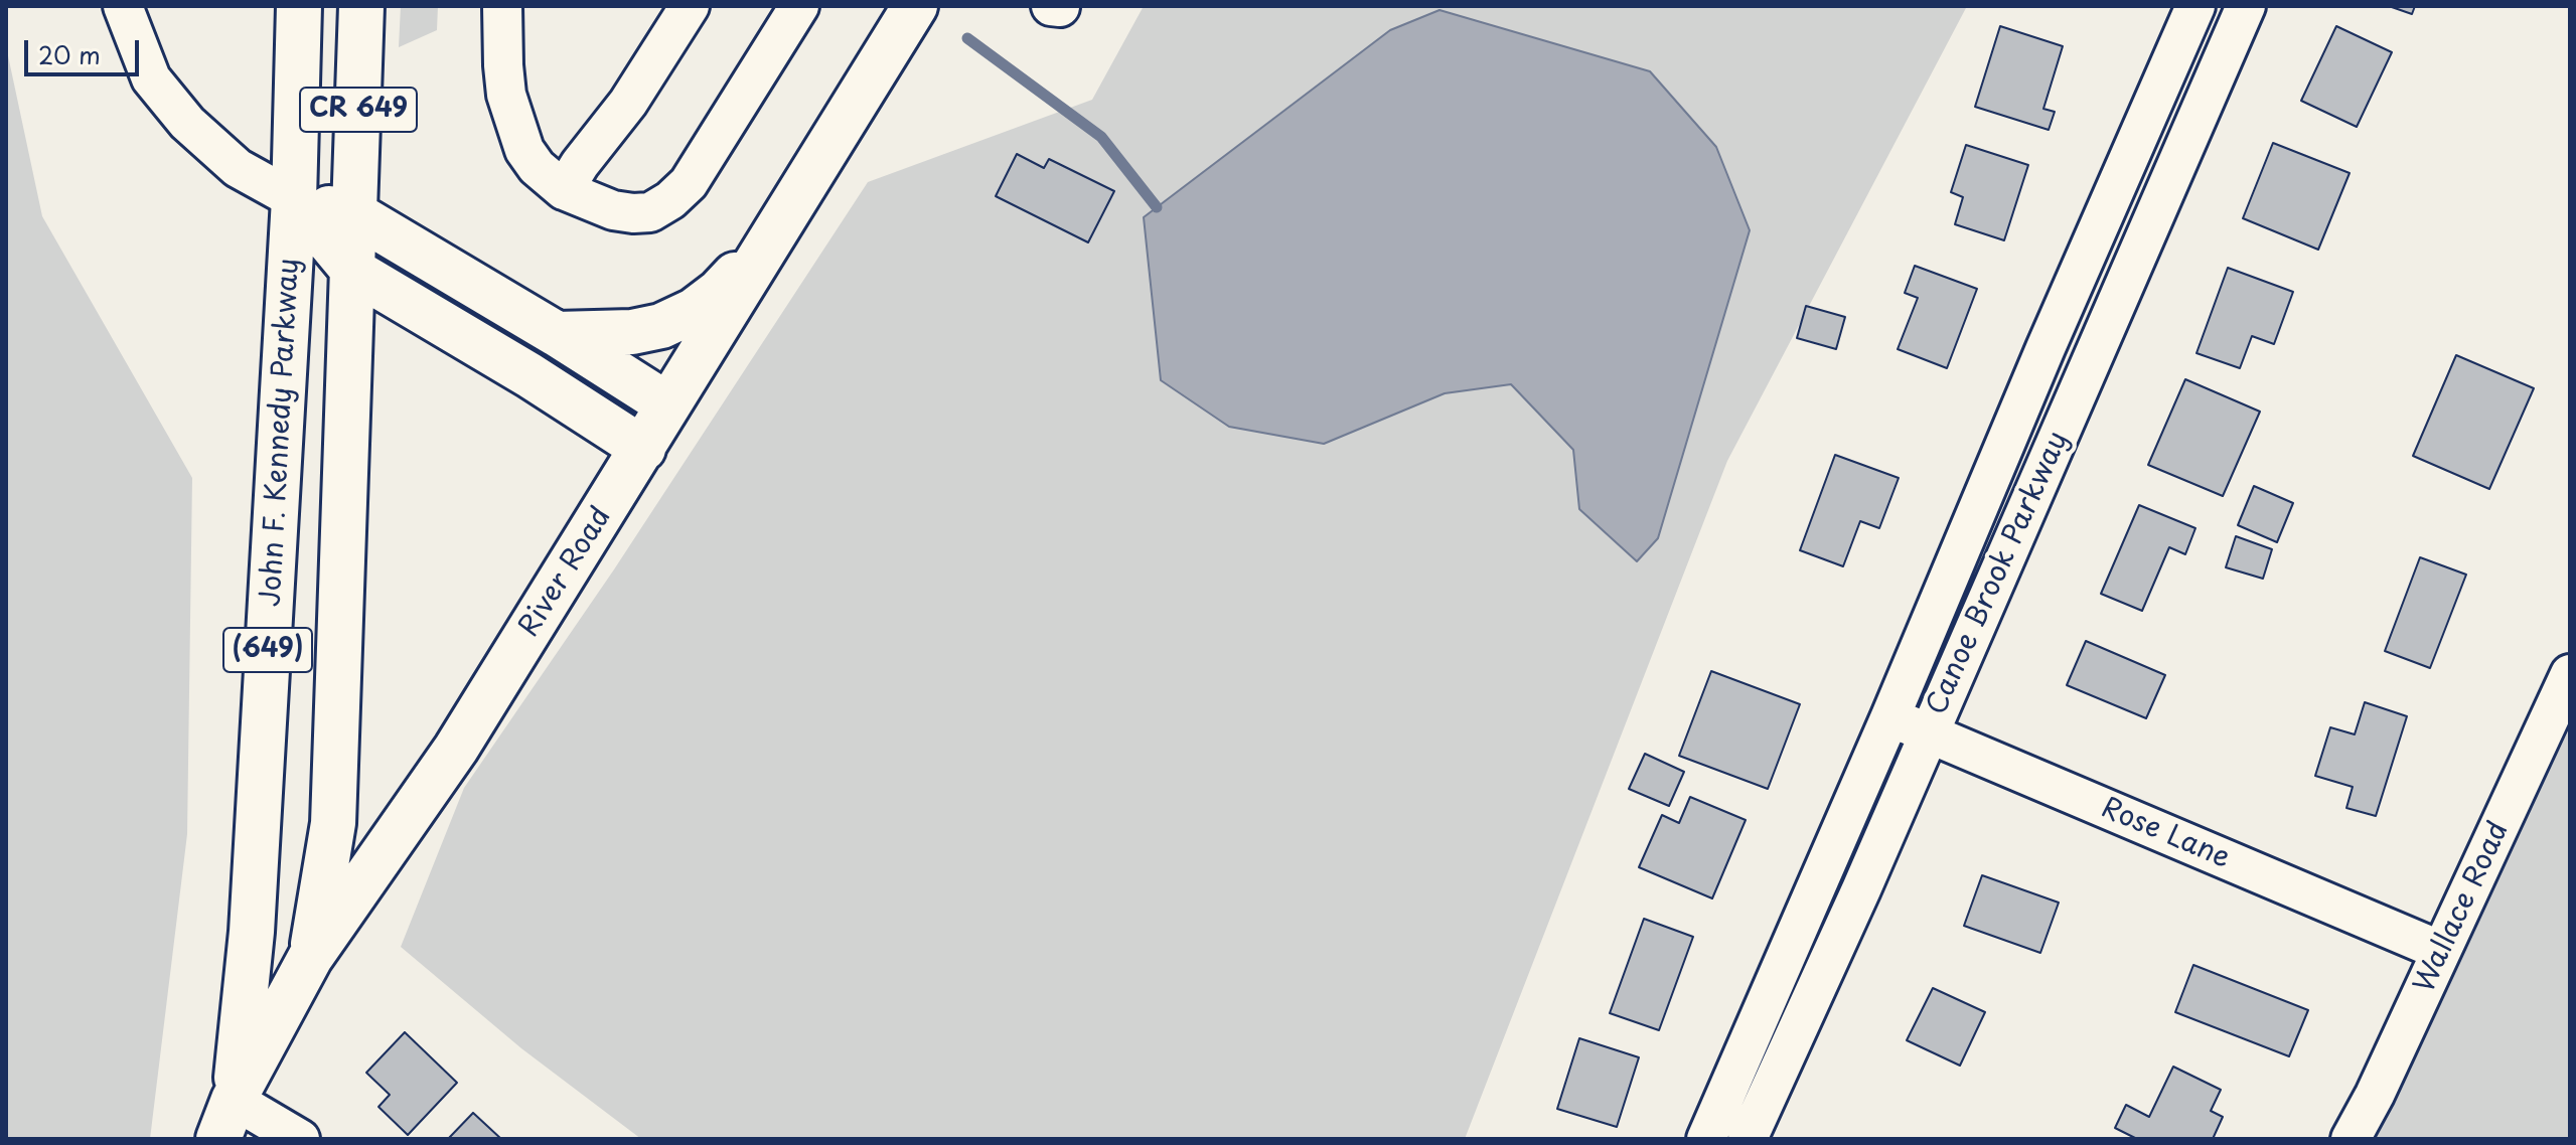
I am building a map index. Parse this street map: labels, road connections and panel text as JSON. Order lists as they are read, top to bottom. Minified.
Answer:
{"streets":{"main road":["CR 649","John F. Kennedy Parkway","River Road","(649)"],"street":["Canoe Brook Parkway","Rose Lane","Wallace Road"]},"crossings":[["CR 649","(649)"],["John F. Kennedy Parkway","River Road"],["River Road","(649)"],["Canoe Brook Parkway","Rose Lane"],["Rose Lane","Wallace Road"]],"scale_bar":"20 m"}
